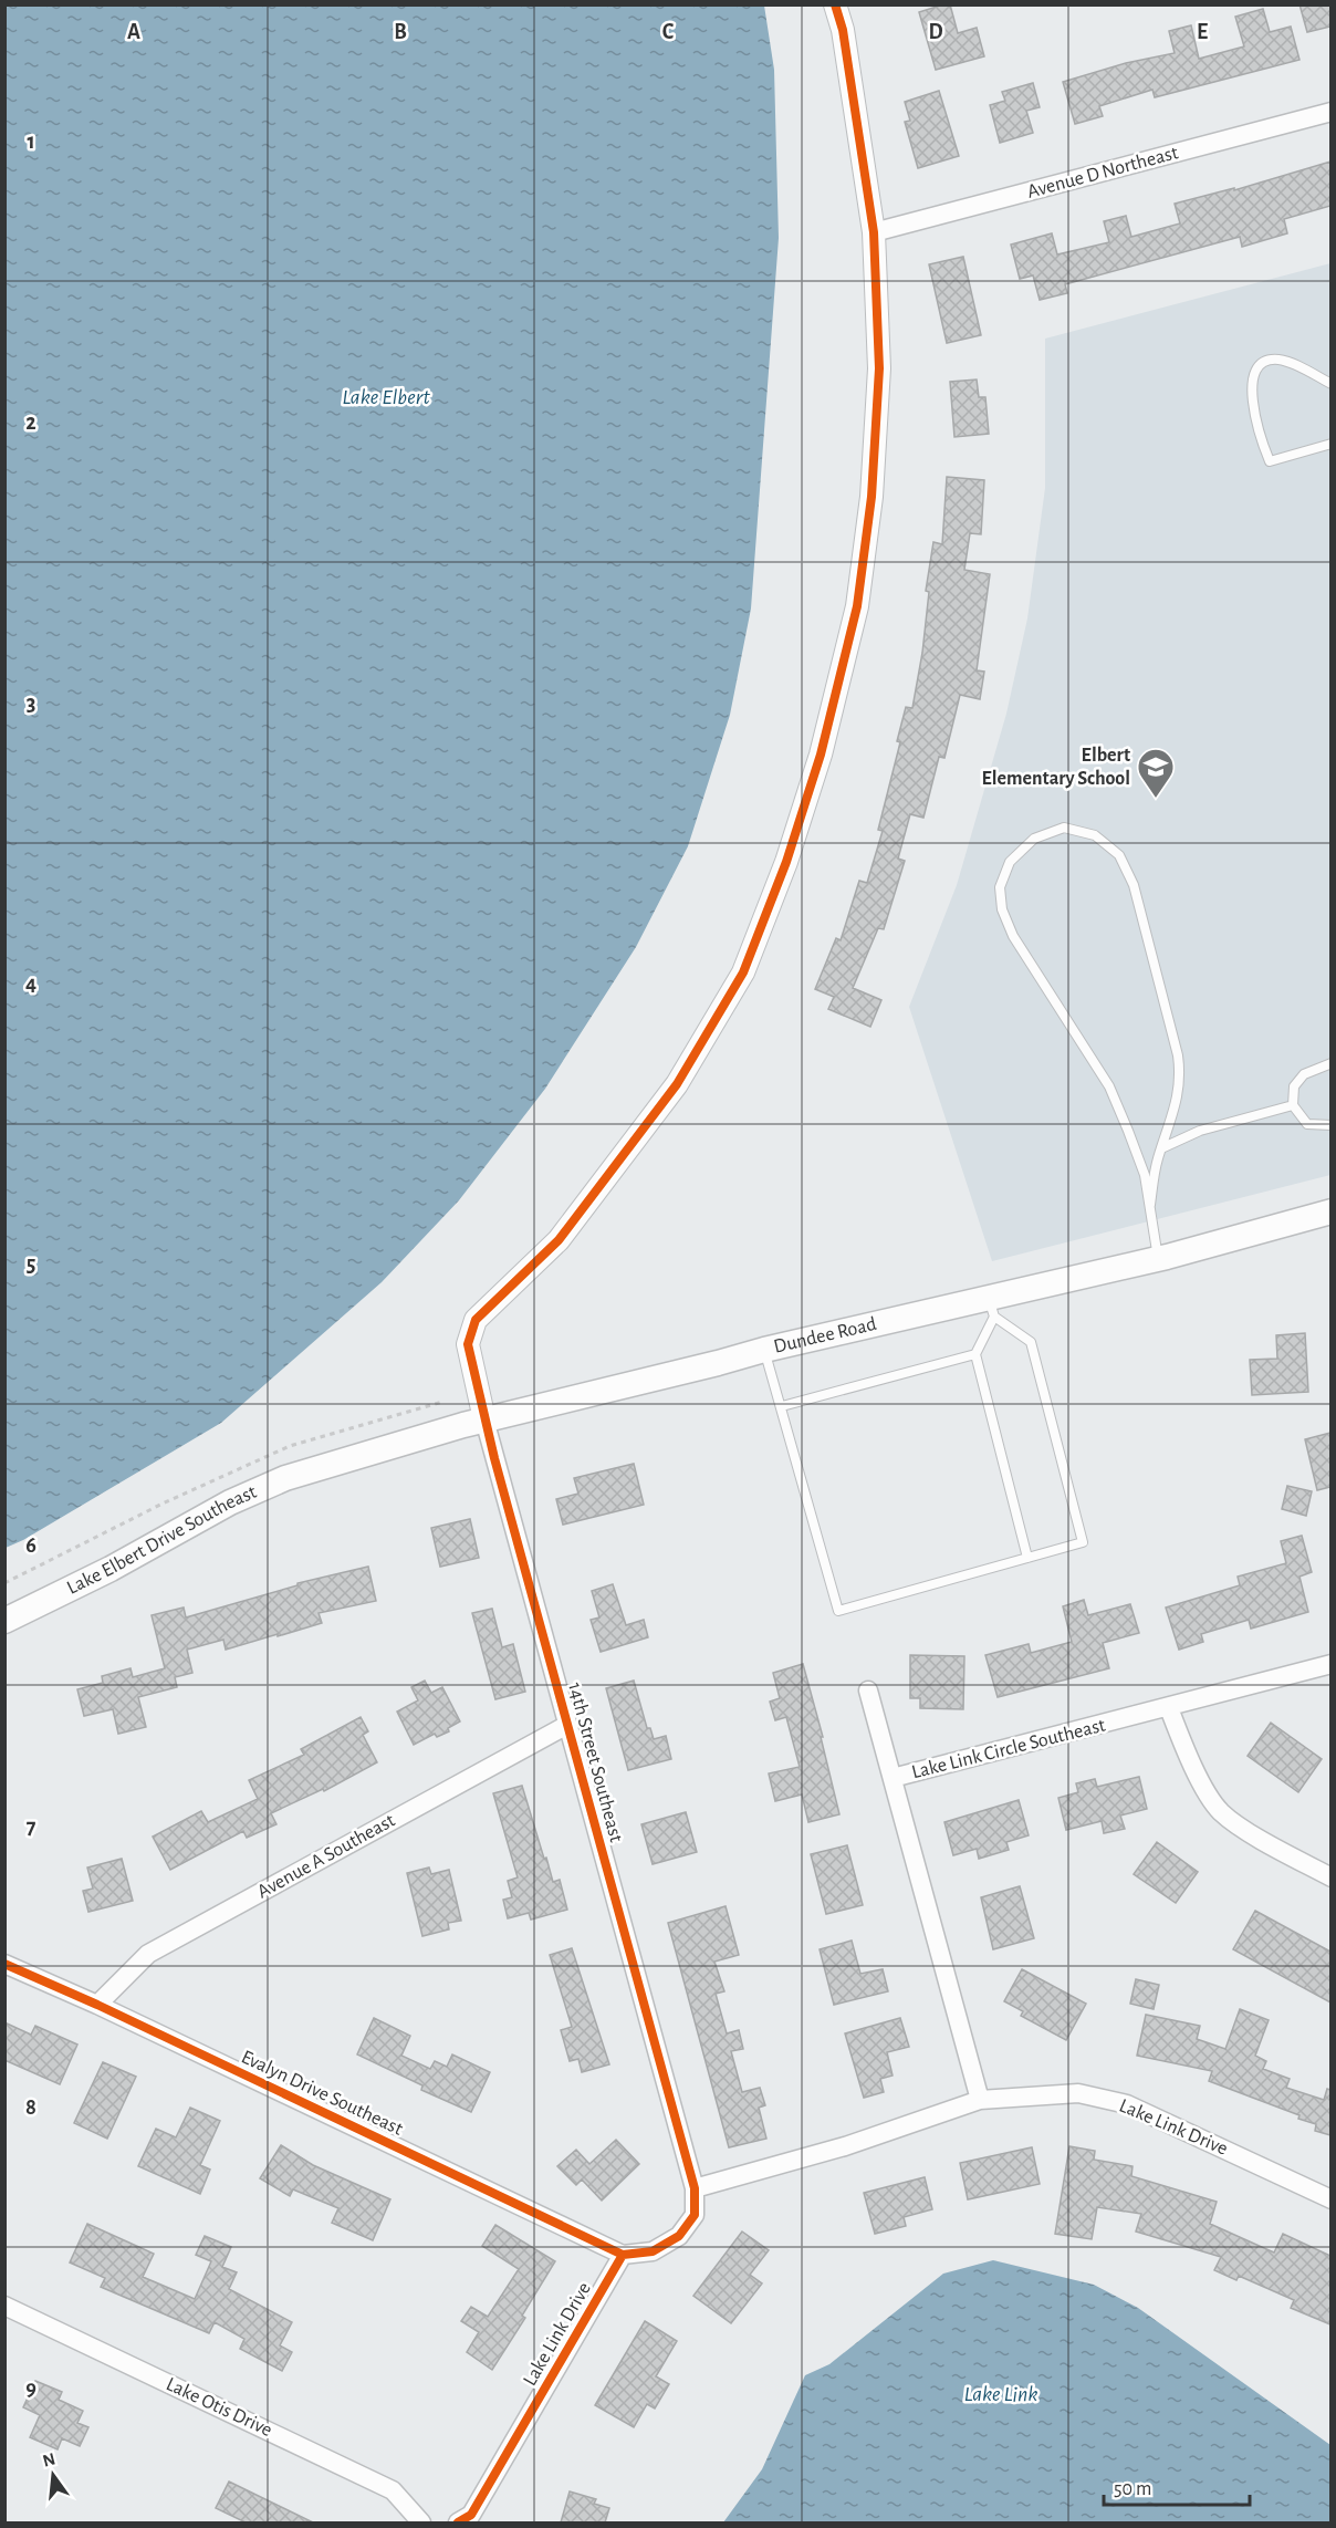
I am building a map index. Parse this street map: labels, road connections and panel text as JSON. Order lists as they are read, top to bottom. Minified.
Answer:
{"streets":{"main road":["Dundee Road","Lake Elbert Drive Southeast"],"street":["Avenue D Northeast","Lake Link Circle Southeast","14th Street Southeast","Avenue A Southeast","Evalyn Drive Southeast","Lake Link Drive","Lake Otis Drive"]},"crossings":[["Avenue D Northeast","14th Street Southeast"],["Dundee Road","Lake Elbert Drive Southeast"],["Dundee Road","14th Street Southeast"],["Lake Link Circle Southeast","Lake Link Drive"],["14th Street Southeast","Avenue A Southeast"],["14th Street Southeast","Lake Link Drive"],["Avenue A Southeast","Evalyn Drive Southeast"],["Evalyn Drive Southeast","Lake Link Drive"]],"water":["Lake Elbert","Lake Link"],"places":{"school or university":["Elbert Elementary School"]},"scale_bar":"50 m","north":"top","grid":{"columns":["A","B","C","D","E"],"rows":["1","2","3","4","5","6","7","8","9"]}}
